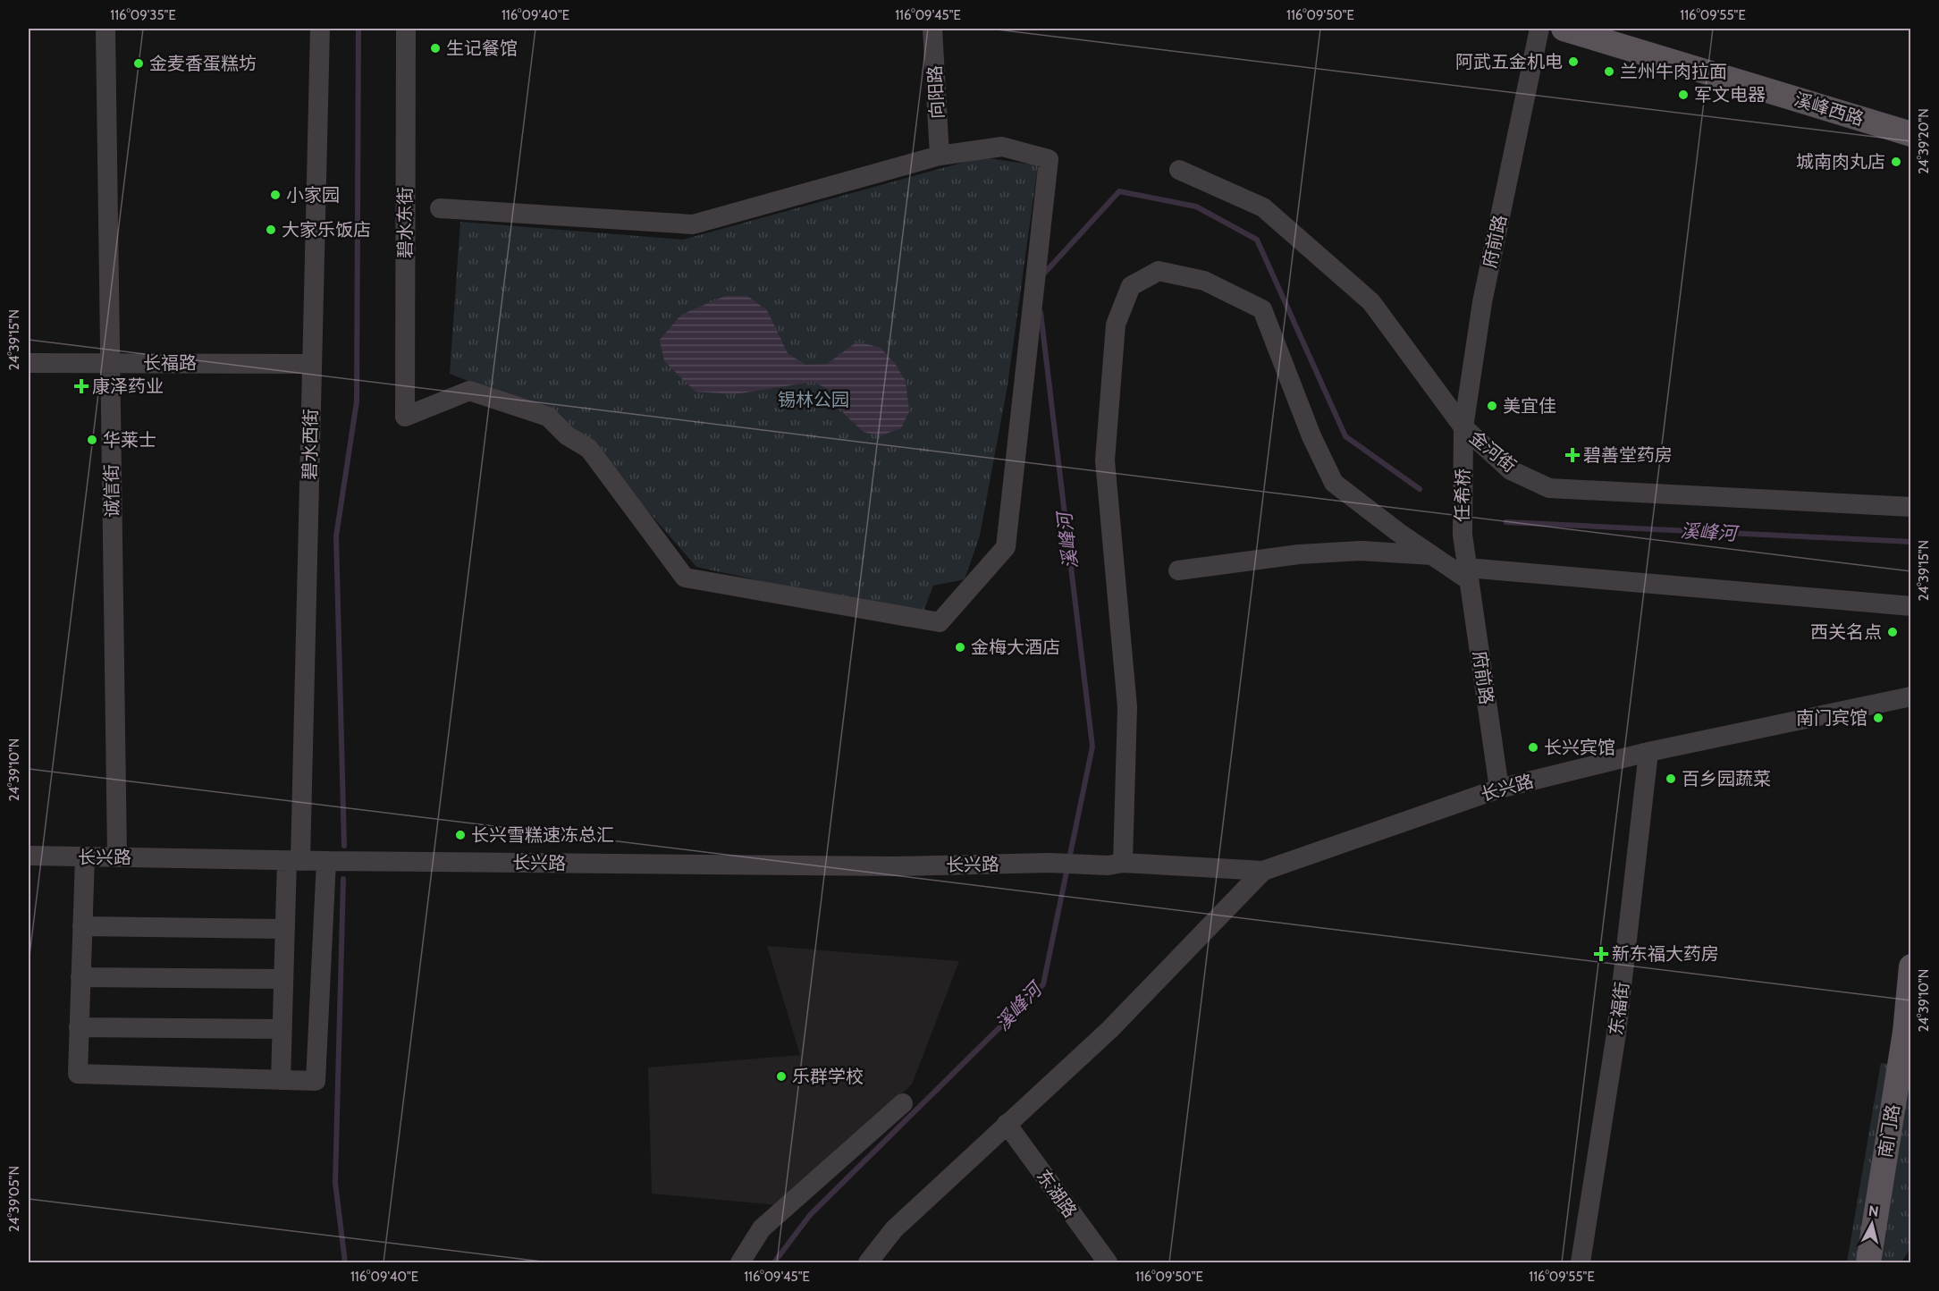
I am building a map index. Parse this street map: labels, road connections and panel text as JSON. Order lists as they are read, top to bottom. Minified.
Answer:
{"streets":{"main road":["溪峰西路","南门路"],"street":["向阳路","碧水东街","府前路","长福路","碧水西街","金河街","诚信街","任希桥","长兴路","东福街","东湖路"]},"crossings":[["向阳路","碧水东街"],["府前路","金河街"],["府前路","任希桥"],["府前路","长兴路"],["长福路","碧水西街"],["长福路","诚信街"],["碧水西街","长兴路"],["诚信街","长兴路"],["长兴路","东福街"]],"water":["溪峰河"],"parks":["锡林公园"],"places":{"other":["生记餐馆","阿武五金机电","金麦香蛋糕坊","兰州牛肉拉面","军文电器","城南肉丸店","小家园","大家乐饭店","美宜佳","华莱士","西关名点","金梅大酒店","南门宾馆","长兴宾馆","百乡园蔬菜","长兴雪糕速冻总汇","乐群学校"],"health":["康泽药业","碧善堂药房","新东福大药房"]},"north":"top","coordinates":["116°09'35\"E","116°09'40\"E","116°09'45\"E","116°09'50\"E","116°09'55\"E","24°39'20\"N","24°39'15\"N","24°39'10\"N","24°39'05\"N"]}
